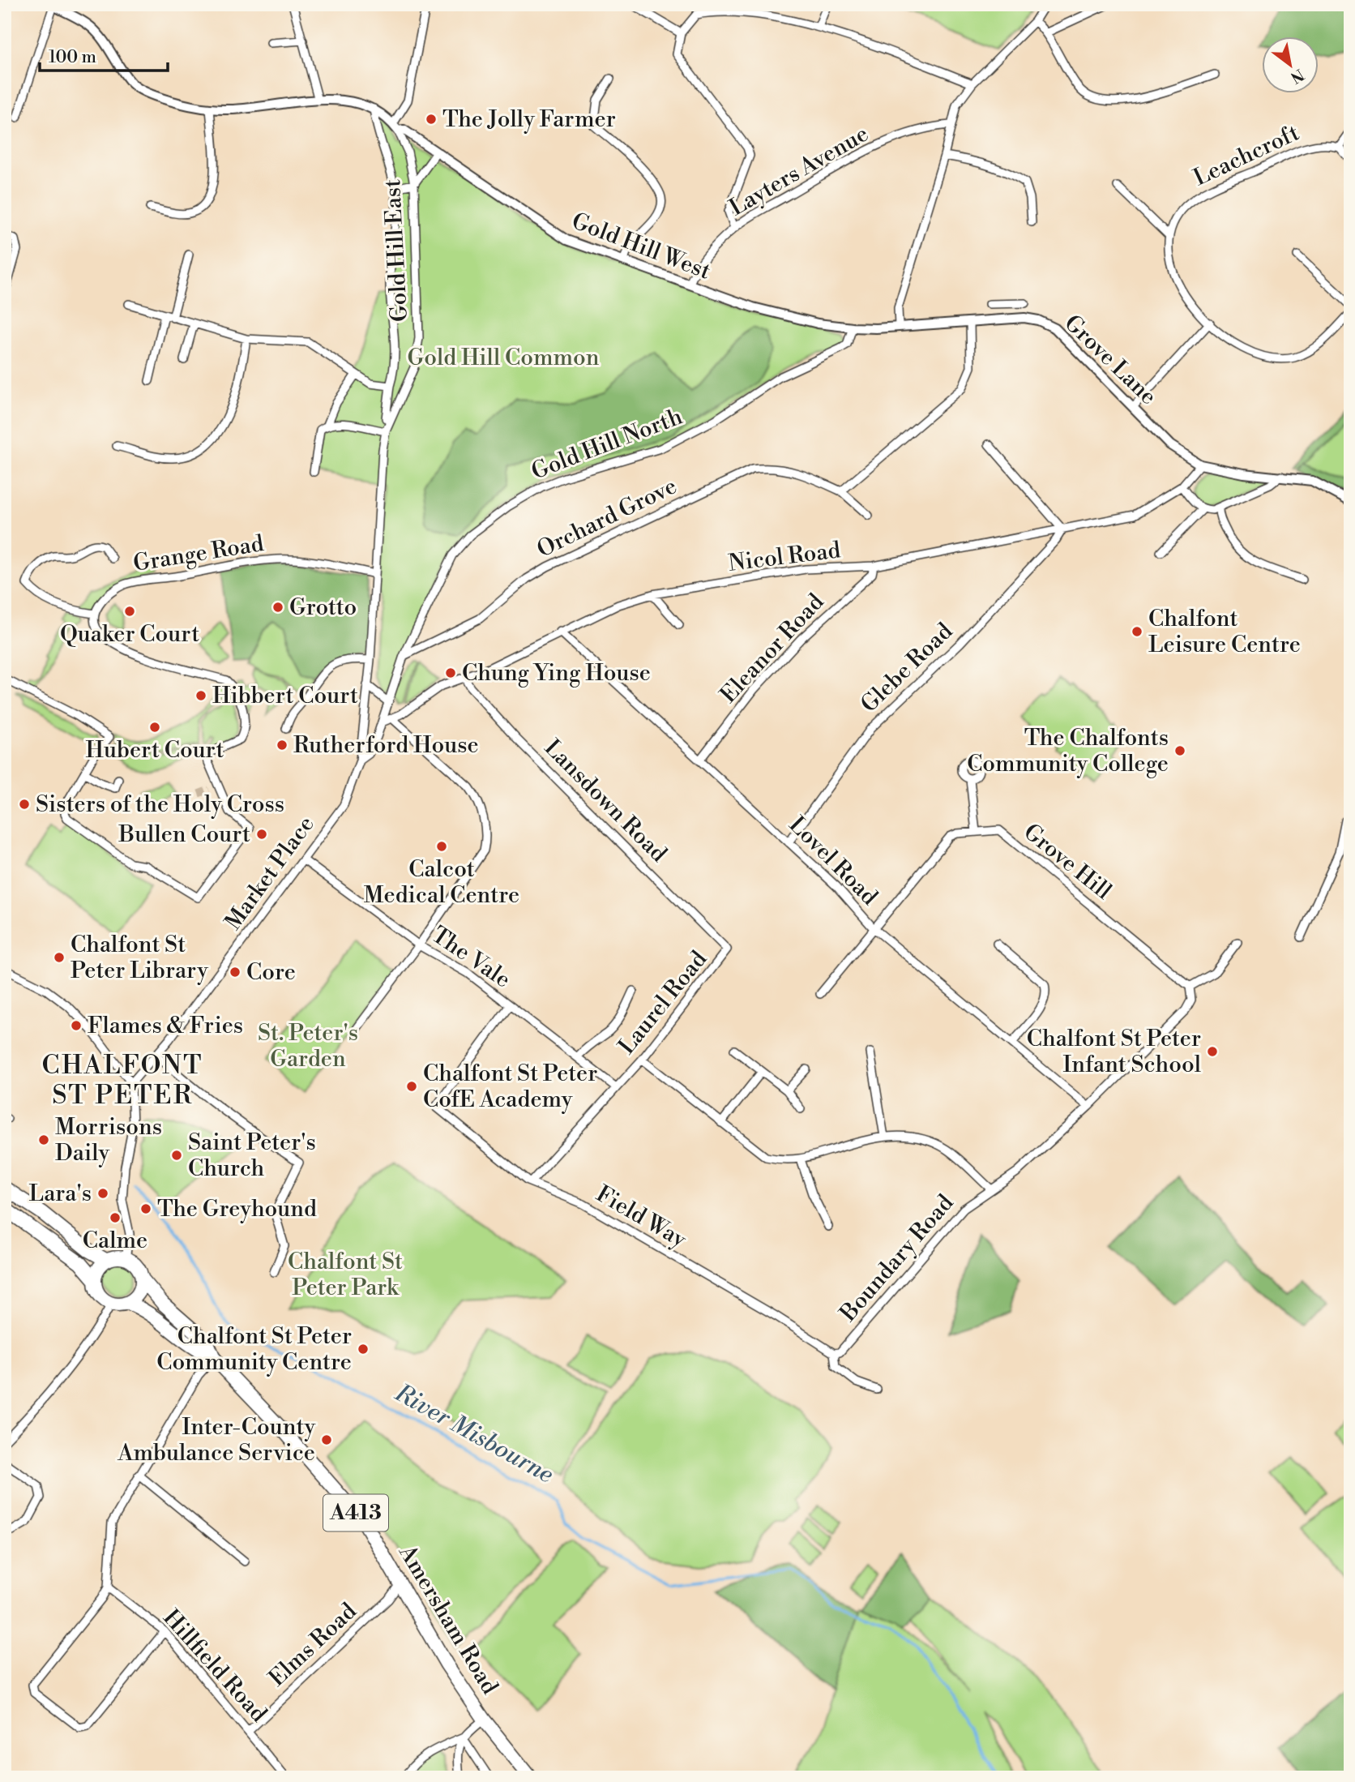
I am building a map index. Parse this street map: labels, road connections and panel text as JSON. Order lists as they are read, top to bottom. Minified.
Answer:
{"streets":{"highway":["A413","Amersham Road"],"street":["Leachcroft","Layters Avenue","Gold Hill West","Gold Hill East","Grove Lane","Gold Hill North","Orchard Grove","Grange Road","Nicol Road","Eleanor Road","Glebe Road","Lansdown Road","Lovel Road","Grove Hill","Market Place","The Vale","Laurel Road","Field Way","Boundary Road","Elms Road","Hillfield Road"]},"crossings":[["Layters Avenue","Gold Hill West"],["Gold Hill West","Gold Hill East"],["Gold Hill West","Grove Lane"],["Gold Hill West","Gold Hill North"],["Gold Hill East","Gold Hill North"],["Gold Hill East","Grange Road"],["Gold Hill East","Market Place"],["Grove Lane","Nicol Road"],["Gold Hill North","Orchard Grove"],["Gold Hill North","Nicol Road"],["Gold Hill North","Market Place"],["Nicol Road","Eleanor Road"],["Nicol Road","Glebe Road"],["Nicol Road","Lansdown Road"],["Nicol Road","Lovel Road"],["Eleanor Road","Lovel Road"],["Glebe Road","Lovel Road"],["Lansdown Road","Laurel Road"],["Lovel Road","Grove Hill"],["Lovel Road","Boundary Road"],["Grove Hill","Boundary Road"],["Market Place","The Vale"],["The Vale","Laurel Road"],["The Vale","Field Way"],["Laurel Road","Field Way"],["Field Way","Boundary Road"],["A413","Amersham Road"],["Amersham Road","Elms Road"],["Elms Road","Hillfield Road"]],"districts":["CHALFONT ST PETER"],"water":["River Misbourne"],"parks":["Gold Hill Common","St. Peter's Garden","Chalfont St Peter Park"],"places":["The Jolly Farmer","Grotto","Quaker Court","Chalfont Leisure Centre","Chung Ying House","Hibbert Court","Hubert Court","Rutherford House","The Chalfonts Community College","Sisters of the Holy Cross","Bullen Court","Calcot Medical Centre","Chalfont St Peter Library","Core","Flames & Fries","Chalfont St Peter Infant School","Chalfont St Peter CofE Academy","Morrisons Daily","Saint Peter's Church","Lara's","The Greyhound","Calme","Chalfont St Peter Community Centre","Inter-County Ambulance Service"],"scale_bar":"100 m","north":"bottom right"}
